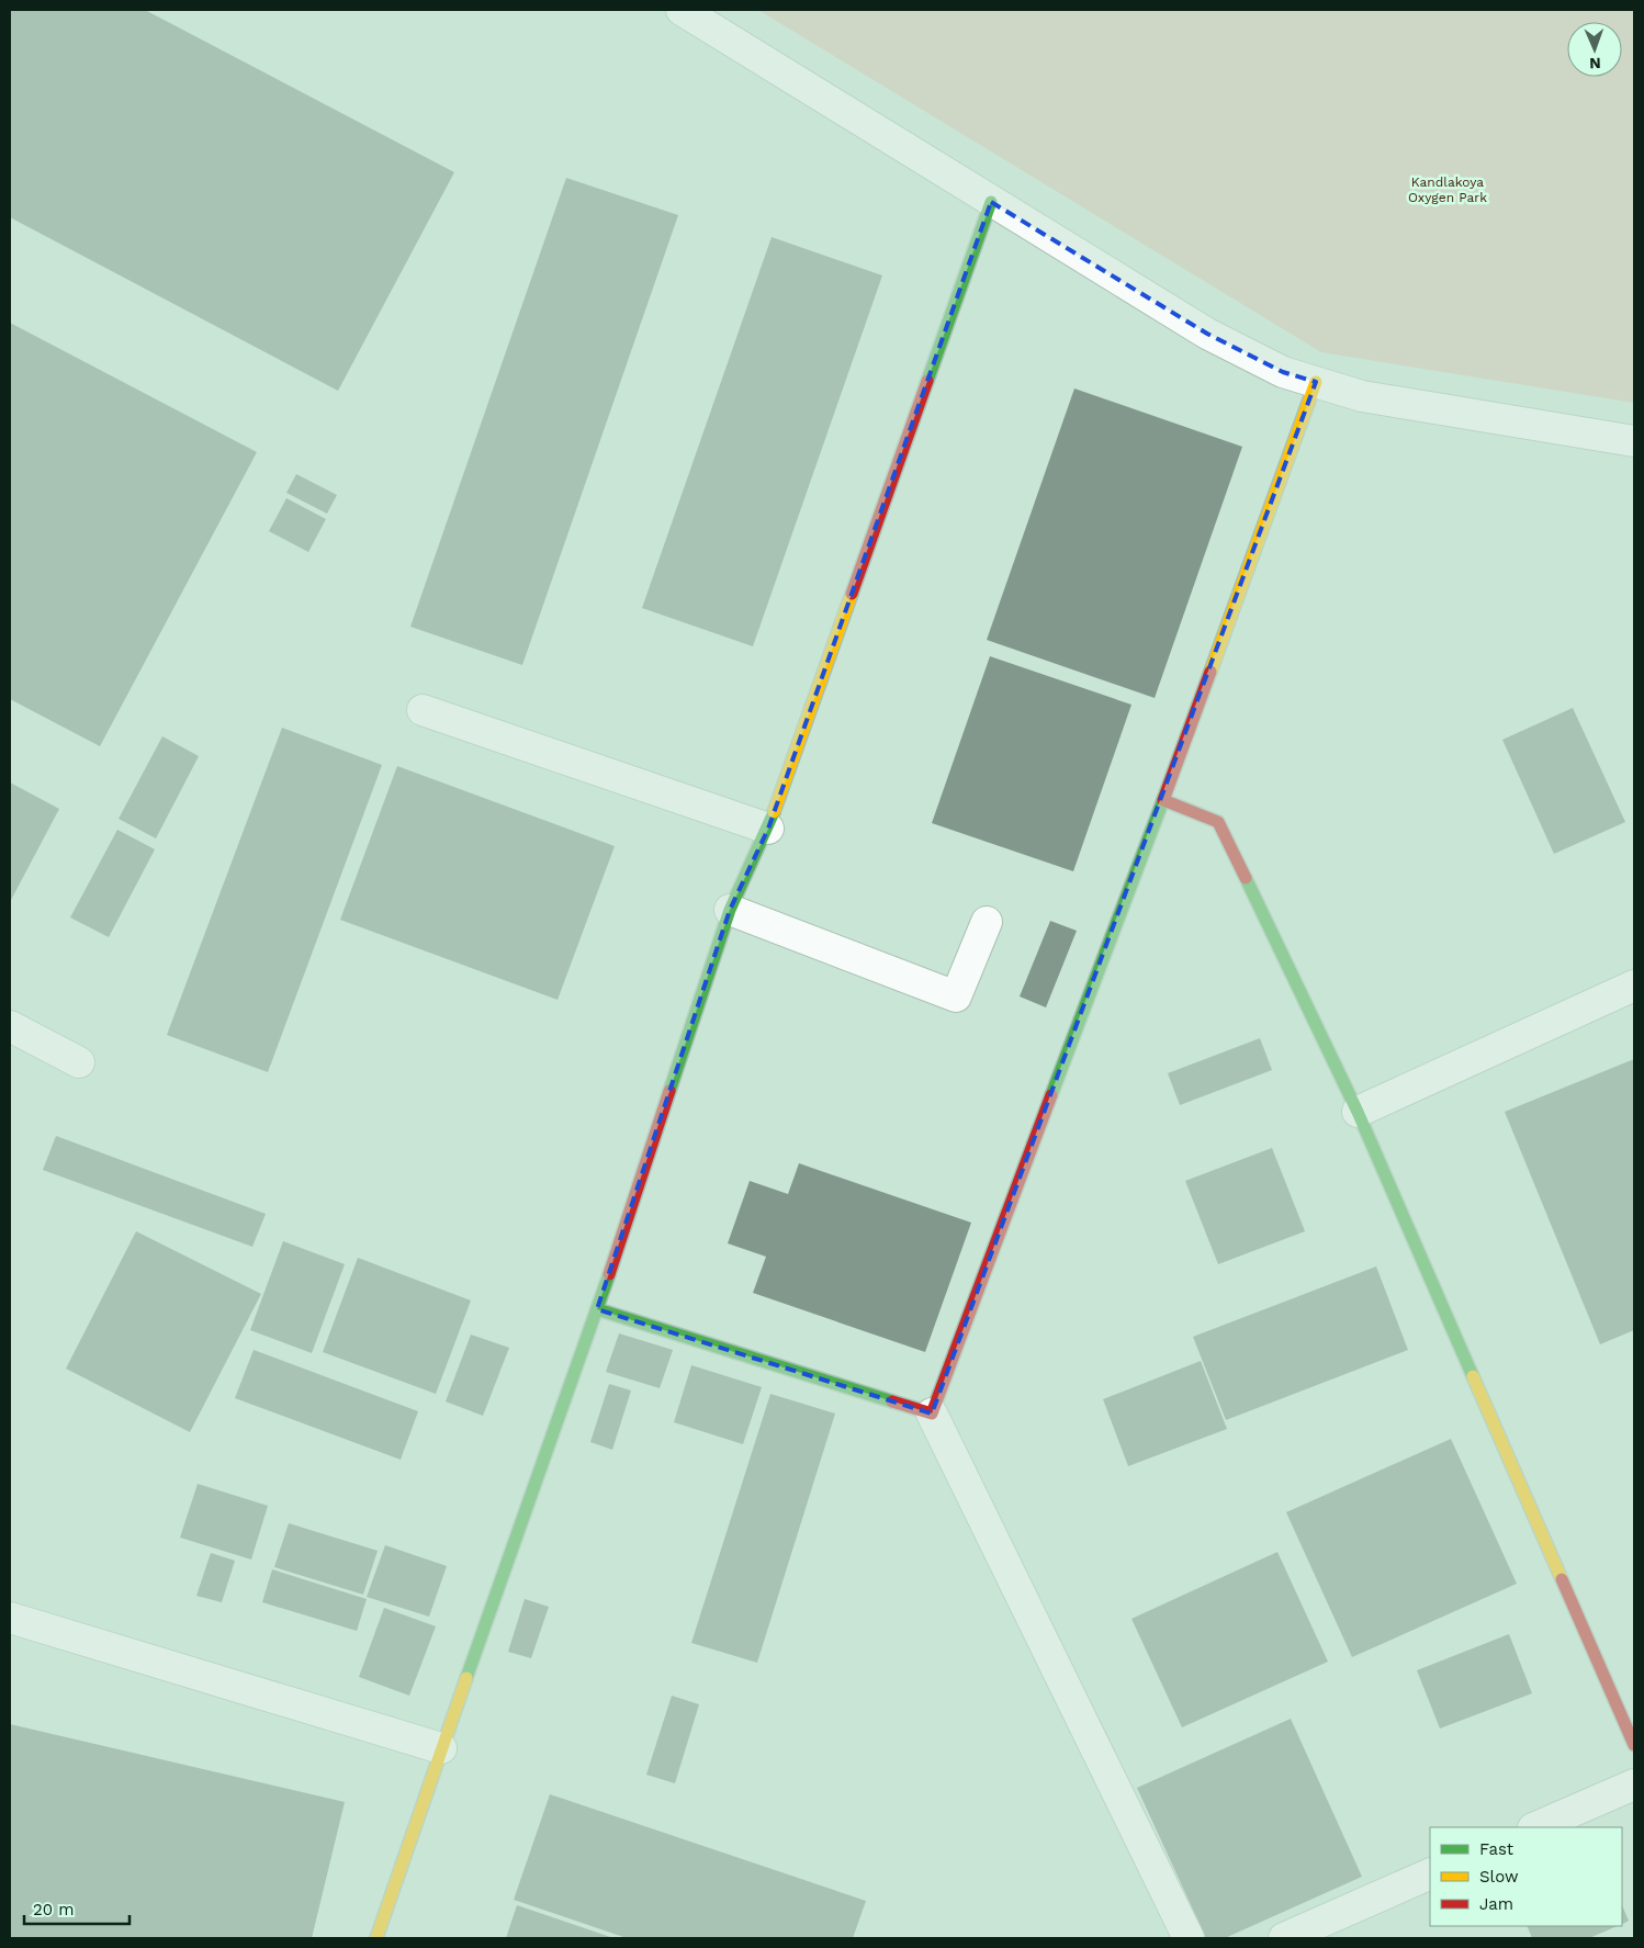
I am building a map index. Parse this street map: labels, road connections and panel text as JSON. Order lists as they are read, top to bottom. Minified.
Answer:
{"parks":["Kandlakoya Oxygen Park"],"legend":["Fast","Slow","Jam"],"scale_bar":"20 m","north":"bottom"}
